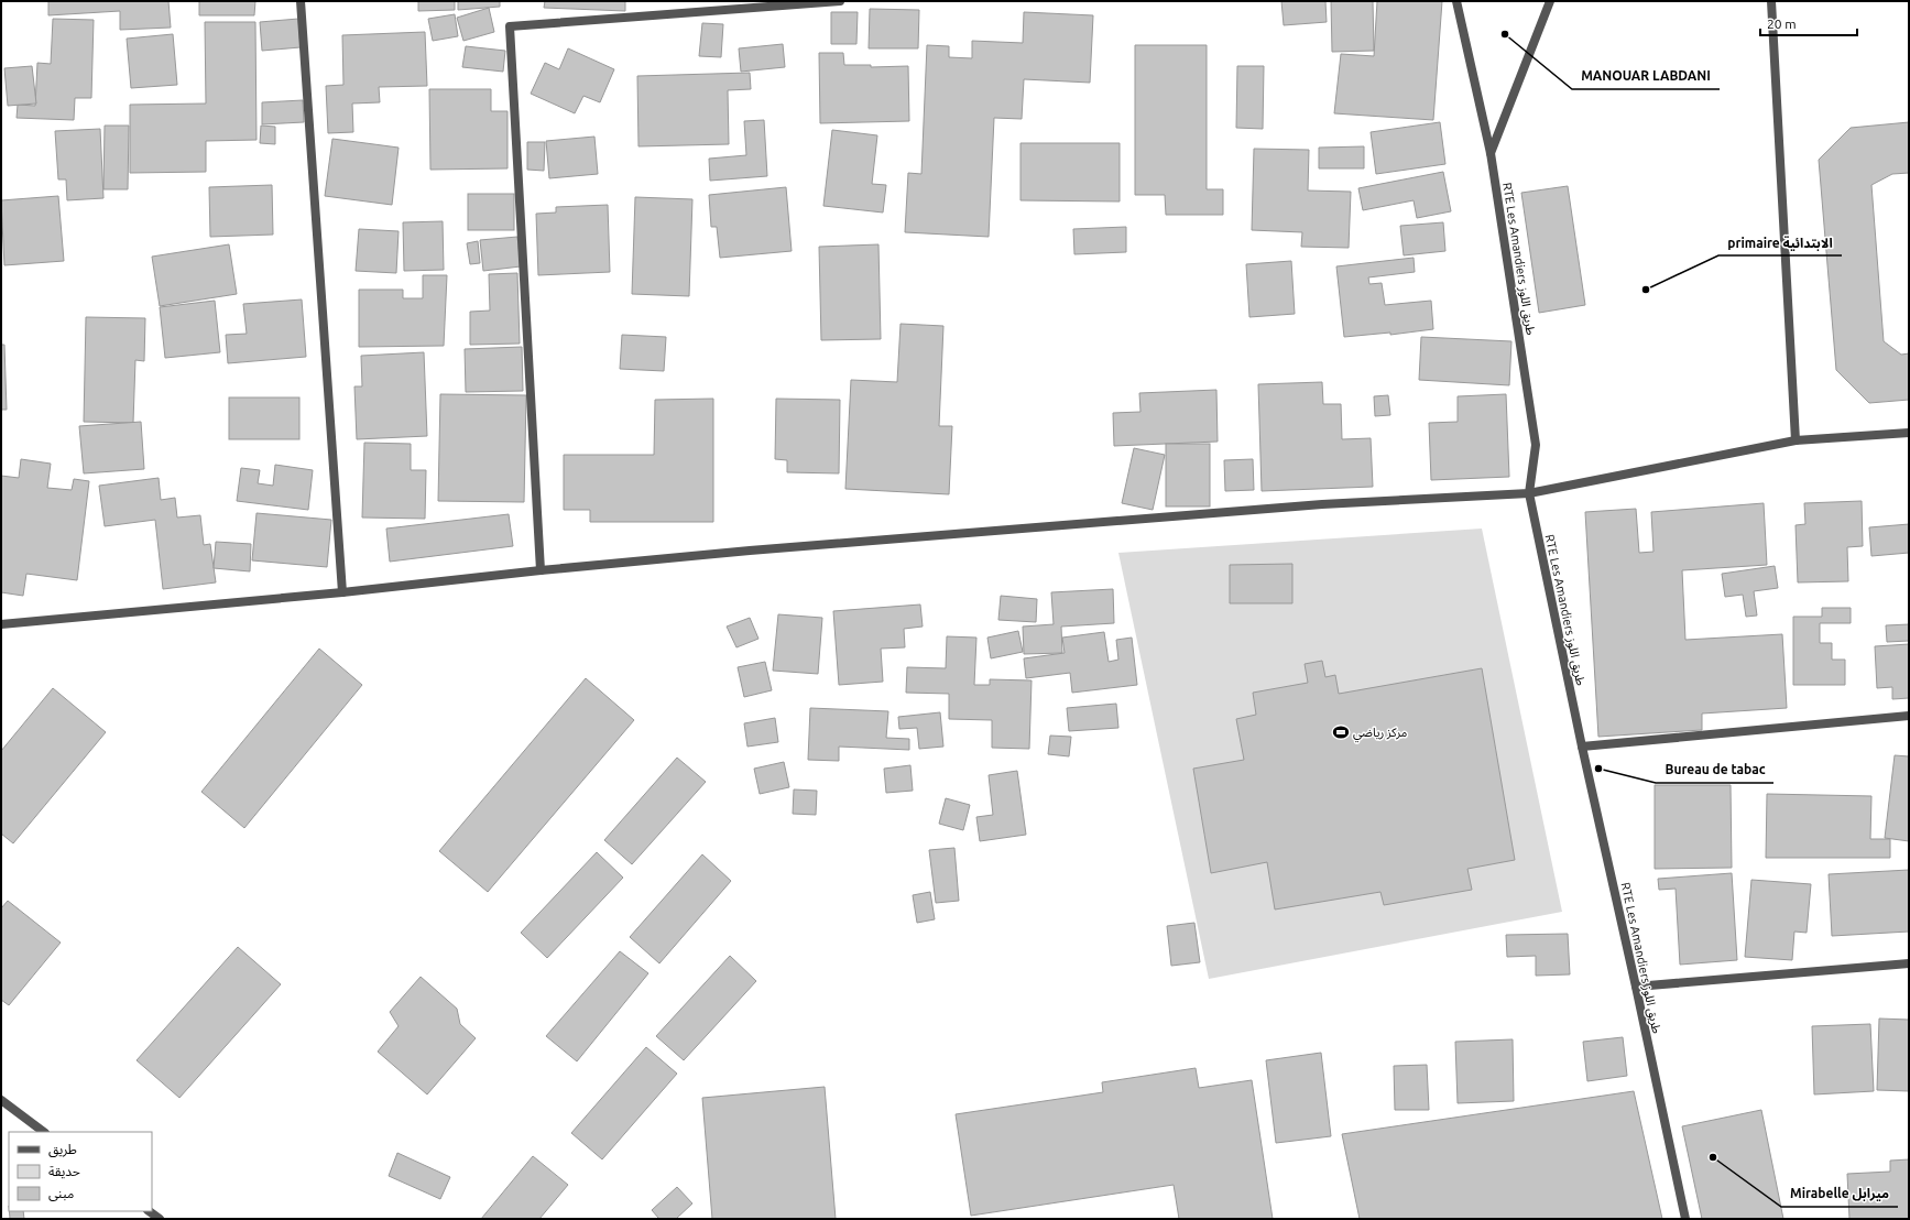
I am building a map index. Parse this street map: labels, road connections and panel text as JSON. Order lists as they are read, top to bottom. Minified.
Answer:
{"streets":{"street":["RTE Les Amandiers طريق اللوز"]},"places":{"other":["MANOUAR LABDANI","primaire الابتدائية","Bureau de tabac","Mirabelle ميرابل"],"sports":["مركز رياضي"]},"legend":["طريق","حديقة","مبنى"],"scale_bar":"20 m"}
